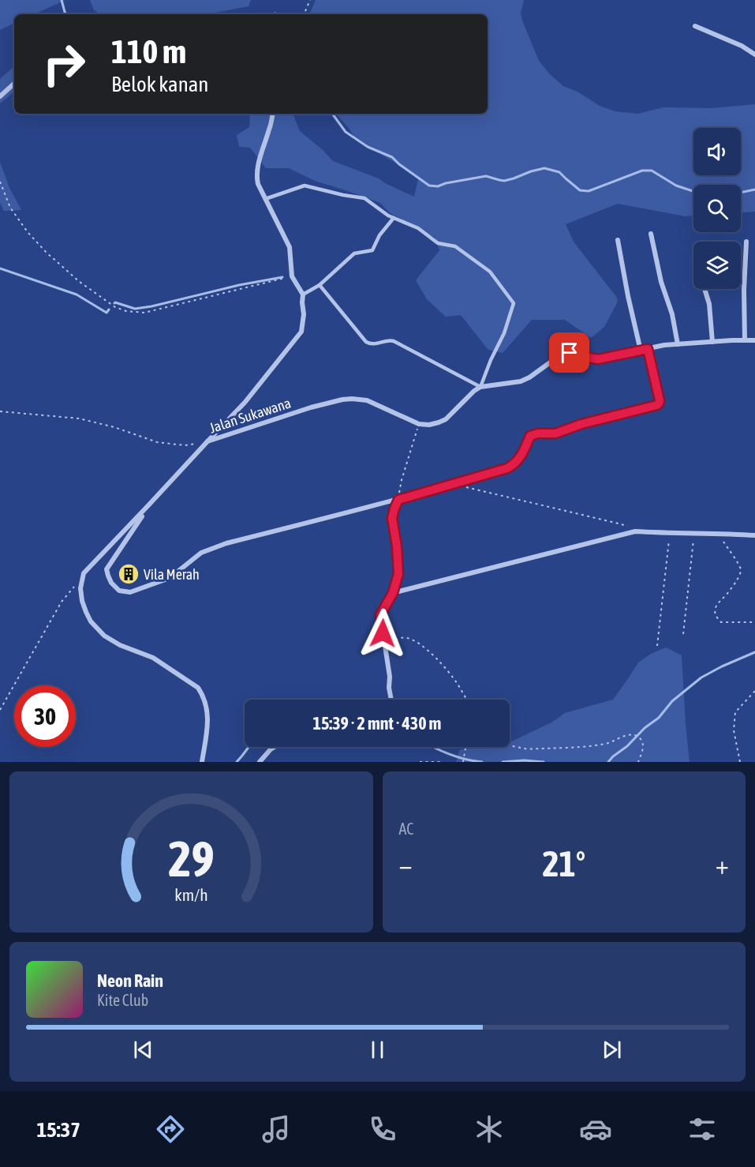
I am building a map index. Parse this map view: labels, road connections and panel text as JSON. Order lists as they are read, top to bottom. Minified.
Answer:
{"streets":{"street":["Jalan Sukawana"]},"places":{"building":["Vila Merah"]},"page":{"turn":["110 m","Belok kanan"],"limit":"30","trip":"15:39 · 2 mnt · 430 m","tile":"AC","heat":["−","21°","+"],"song":["Neon Rain","Kite Club"],"tabs":"15:37","gauge":["29","km/h"]}}
